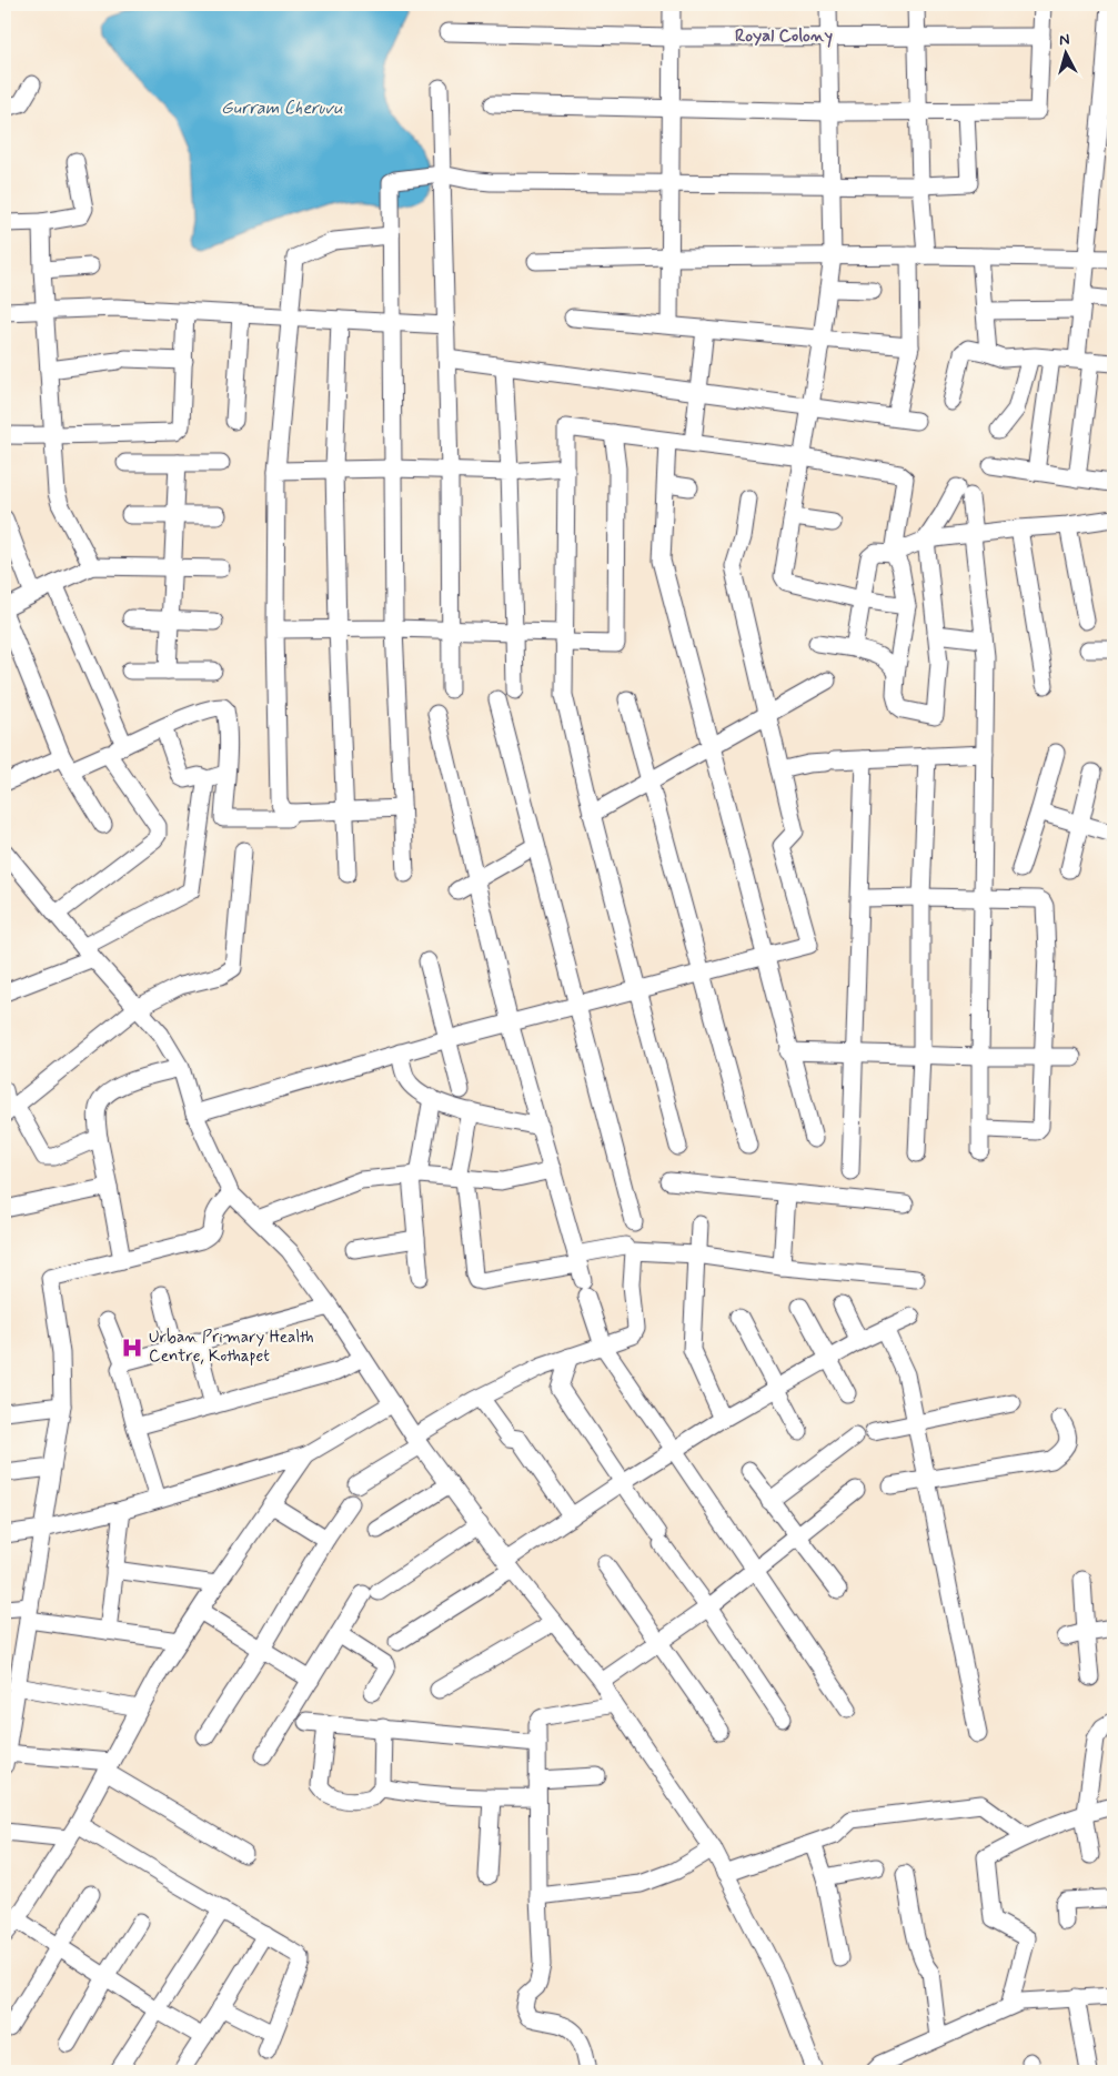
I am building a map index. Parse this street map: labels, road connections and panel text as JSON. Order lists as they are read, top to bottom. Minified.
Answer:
{"districts":["Royal Colony"],"water":["Gurram Cheruvu"],"places":{"hospital":["Urban Primary Health Centre, Kothapet"]},"north":"top"}
